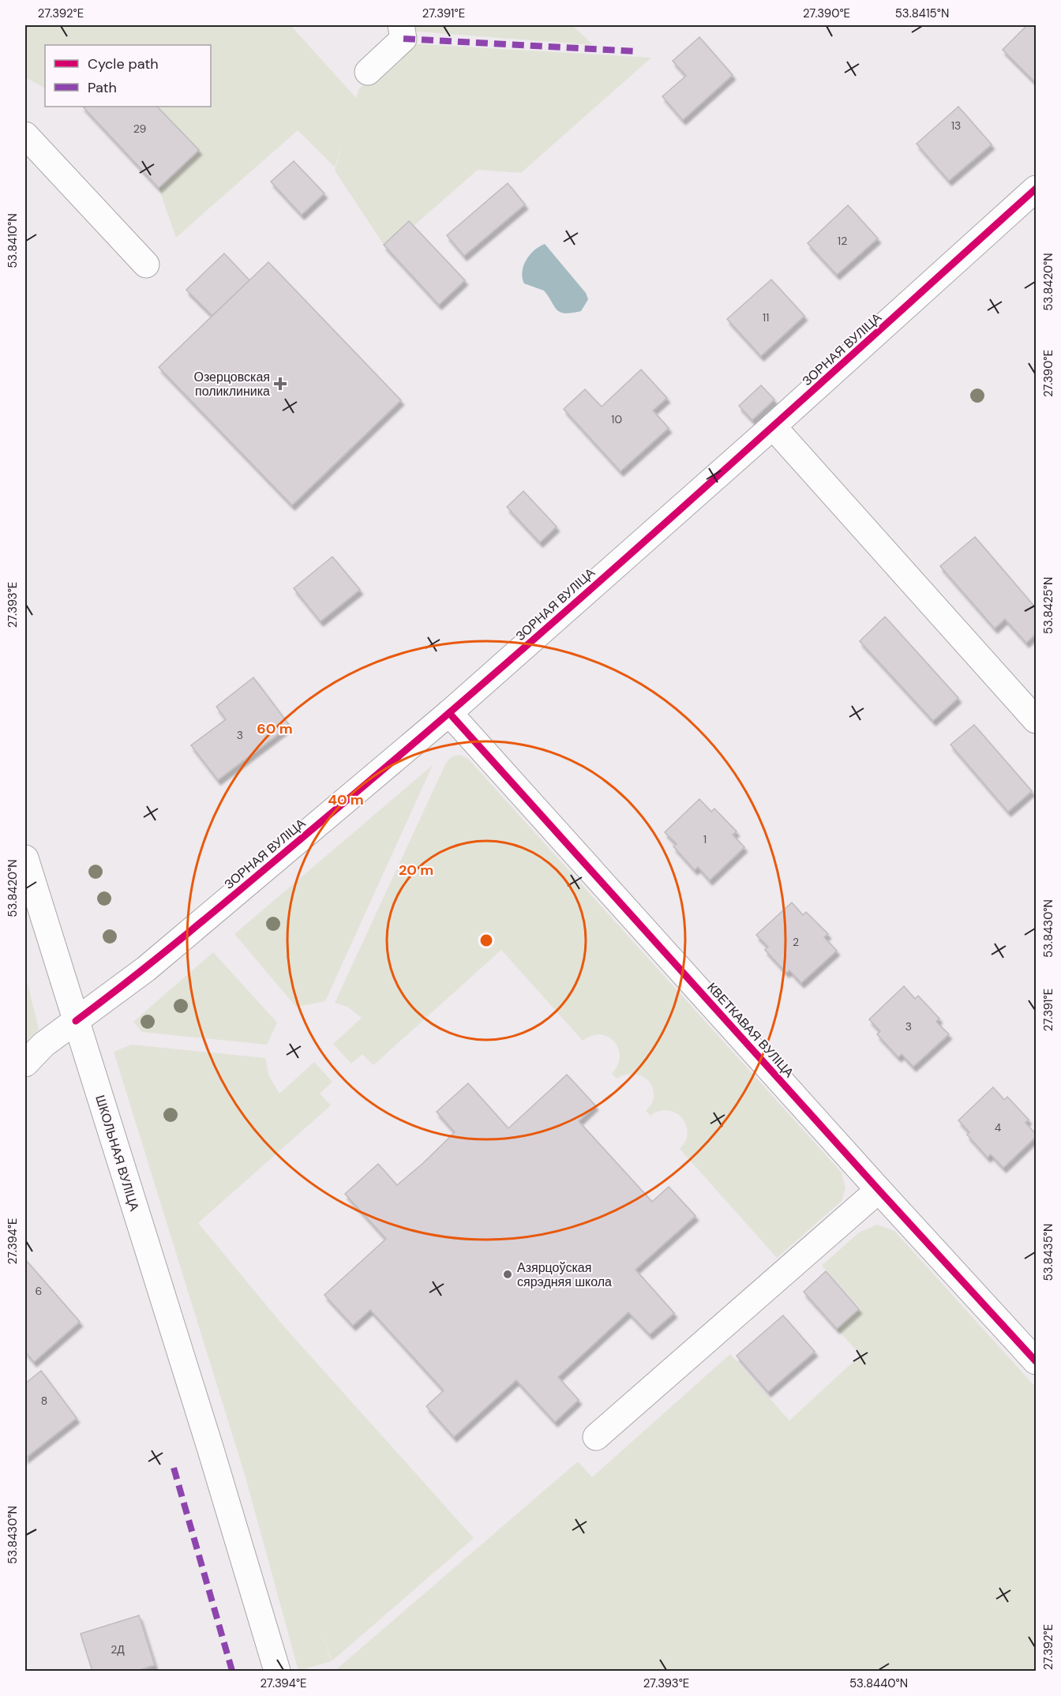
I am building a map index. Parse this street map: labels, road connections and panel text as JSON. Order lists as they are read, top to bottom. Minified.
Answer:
{"streets":{"street":["ЗОРНАЯ ВУЛІЦА","КВЕТКАВАЯ ВУЛІЦА","ШКОЛЬНАЯ ВУЛІЦА"]},"crossings":[["ЗОРНАЯ ВУЛІЦА","КВЕТКАВАЯ ВУЛІЦА"],["ЗОРНАЯ ВУЛІЦА","ШКОЛЬНАЯ ВУЛІЦА"]],"places":{"health":["Озерцовская поликлиника"],"other":["Азярцоўская сярэдняя школа"]},"house_numbers":["13","29","12","11","10","3","1","2","3","4","6","8","2Д"],"legend":["Cycle path","Path"],"coordinates":["27.392°E","27.391°E","27.390°E","53.8415°N","53.8410°N","53.8420°N","27.393°E","53.8425°N","53.8430°N","27.394°E","53.8435°N","53.8440°N"],"rings":["60 m","40 m","20 m"]}
